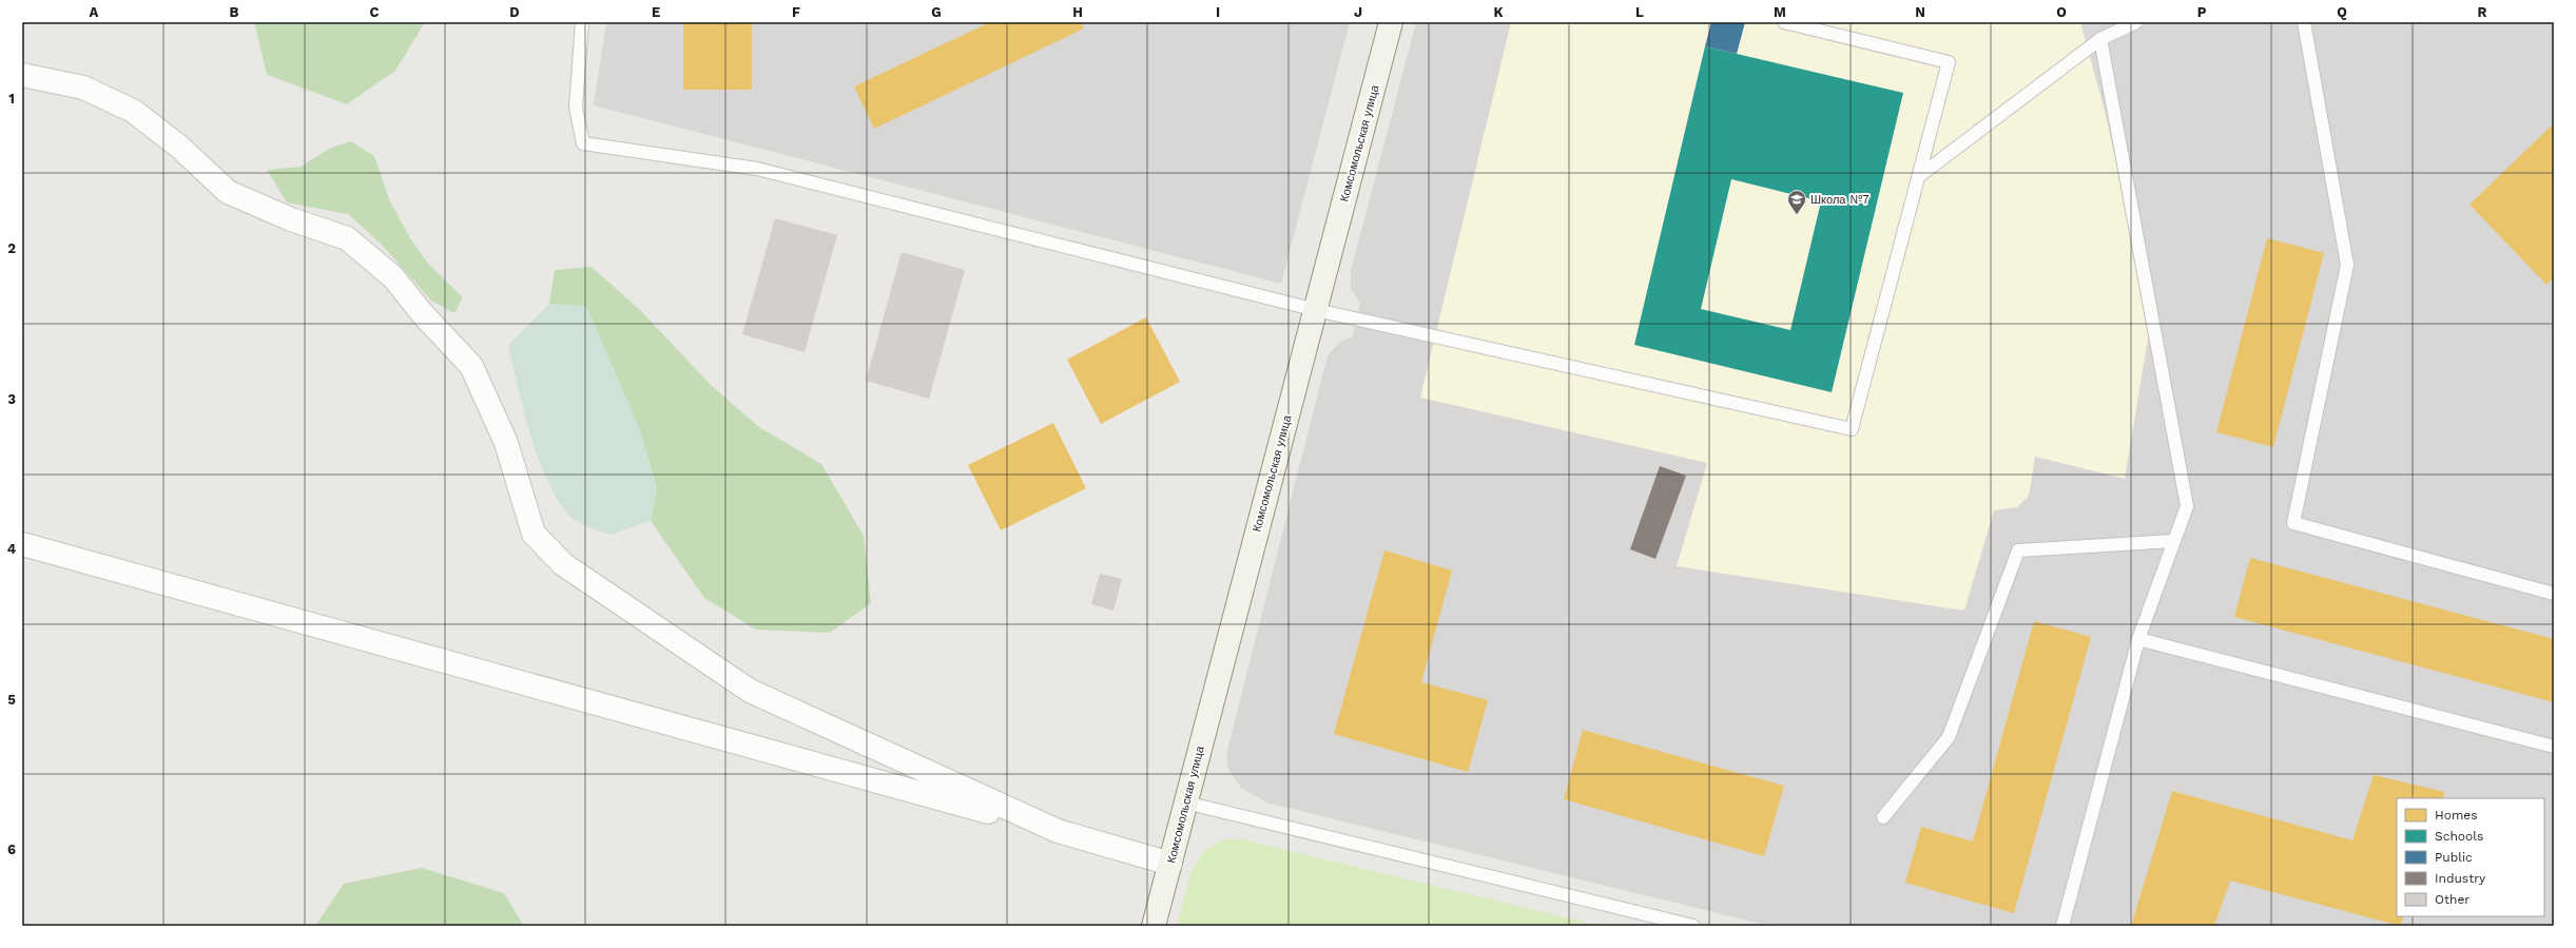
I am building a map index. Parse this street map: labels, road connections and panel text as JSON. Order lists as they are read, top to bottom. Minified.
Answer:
{"streets":{"main road":["Комсомольская улица"]},"places":{"school or university":["Школа №7"]},"legend":["Homes","Schools","Public","Industry","Other"],"grid":{"columns":["A","B","C","D","E","F","G","H","I","J","K","L","M","N","O","P","Q","R"],"rows":["1","2","3","4","5","6"]}}
